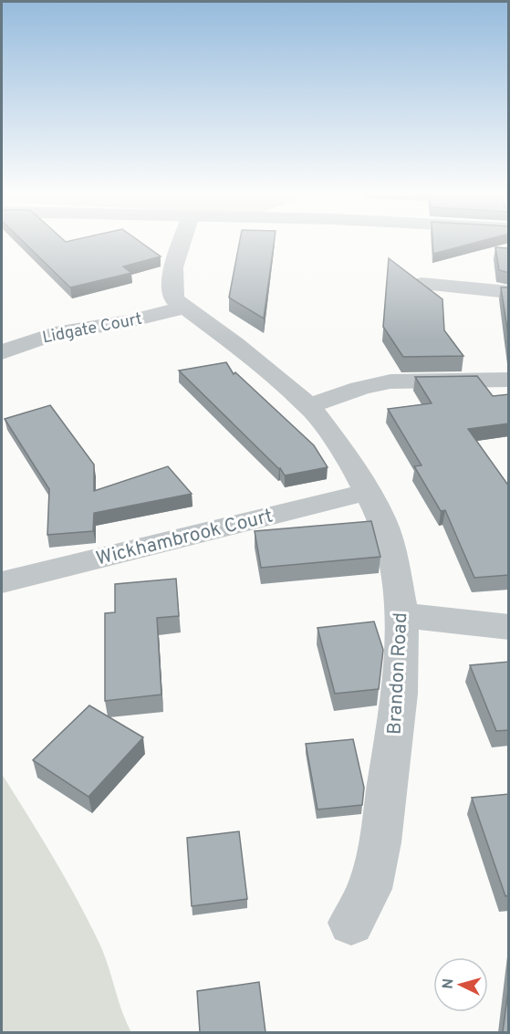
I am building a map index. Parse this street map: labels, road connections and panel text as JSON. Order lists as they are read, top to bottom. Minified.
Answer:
{"streets":{"street":["Lidgate Court","Wickhambrook Court","Brandon Road"]},"crossings":[["Lidgate Court","Brandon Road"],["Wickhambrook Court","Brandon Road"]],"north":"left"}
